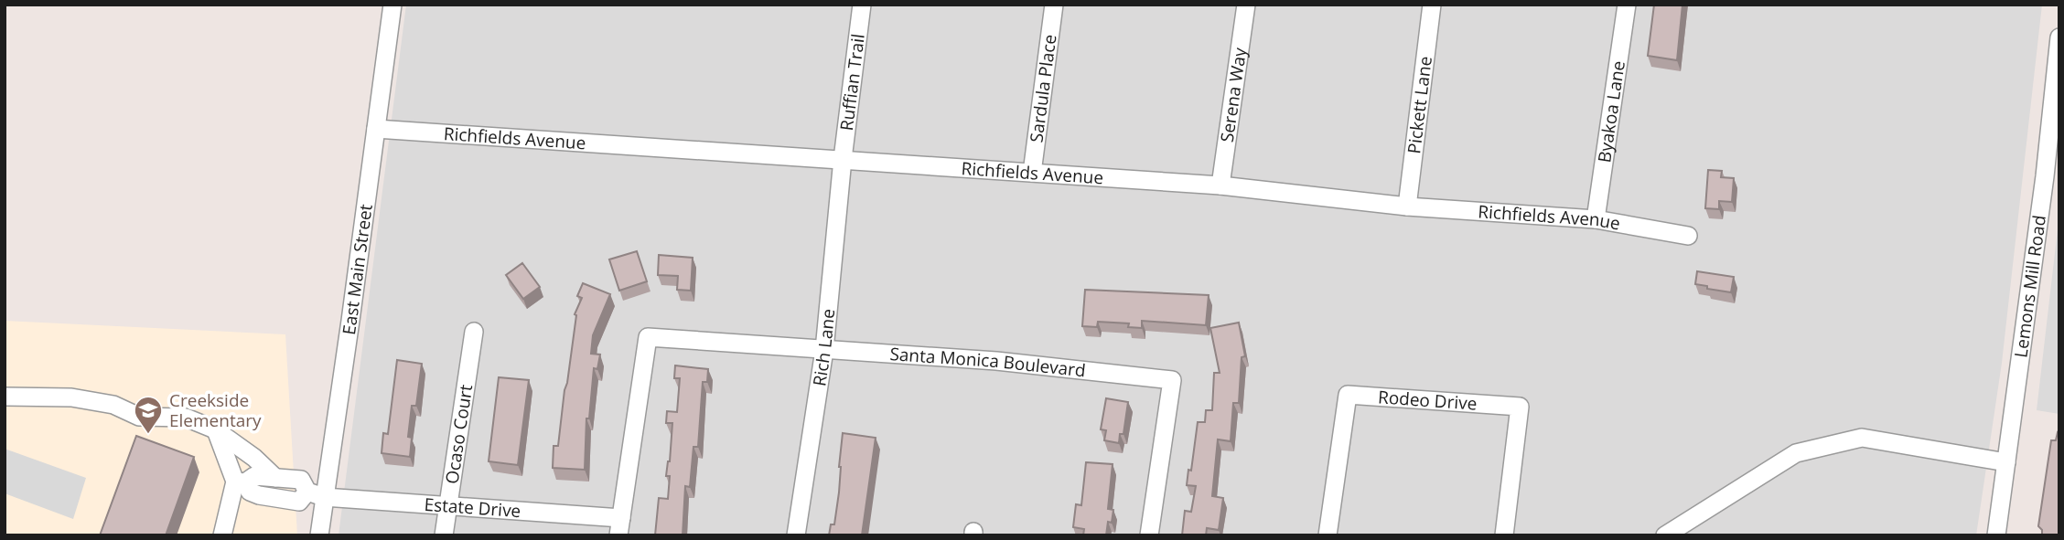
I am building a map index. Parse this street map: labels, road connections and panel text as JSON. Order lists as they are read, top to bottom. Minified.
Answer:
{"streets":{"street":["Ruffian Trail","Sardula Place","Serena Way","Pickett Lane","Byakoa Lane","Richfields Avenue","East Main Street","Lemons Mill Road","Rich Lane","Santa Monica Boulevard","Rodeo Drive","Ocaso Court","Estate Drive"]},"crossings":[["Ruffian Trail","Richfields Avenue"],["Ruffian Trail","Rich Lane"],["Sardula Place","Richfields Avenue"],["Serena Way","Richfields Avenue"],["Pickett Lane","Richfields Avenue"],["Byakoa Lane","Richfields Avenue"],["Richfields Avenue","East Main Street"],["Richfields Avenue","Rich Lane"],["East Main Street","Estate Drive"],["Rich Lane","Santa Monica Boulevard"],["Santa Monica Boulevard","Estate Drive"],["Ocaso Court","Estate Drive"]],"places":{"school or university":["Creekside Elementary"]}}
